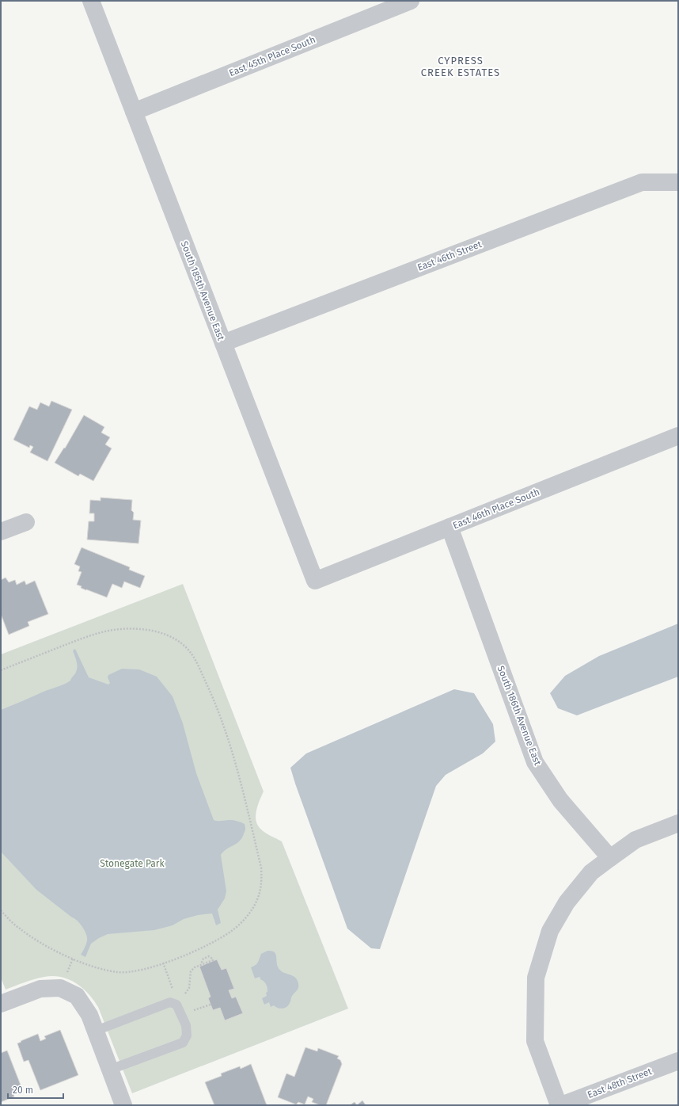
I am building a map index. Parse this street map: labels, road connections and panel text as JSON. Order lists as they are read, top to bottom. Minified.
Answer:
{"streets":{"street":["East 45th Place South","East 46th Street","South 185th Avenue East","East 46th Place South","South 186th Avenue East","East 48th Street"]},"crossings":[["East 45th Place South","South 185th Avenue East"],["East 46th Street","South 185th Avenue East"],["South 185th Avenue East","East 46th Place South"],["East 46th Place South","South 186th Avenue East"]],"districts":["CYPRESS CREEK ESTATES"],"parks":["Stonegate Park"],"scale_bar":"20 m"}
